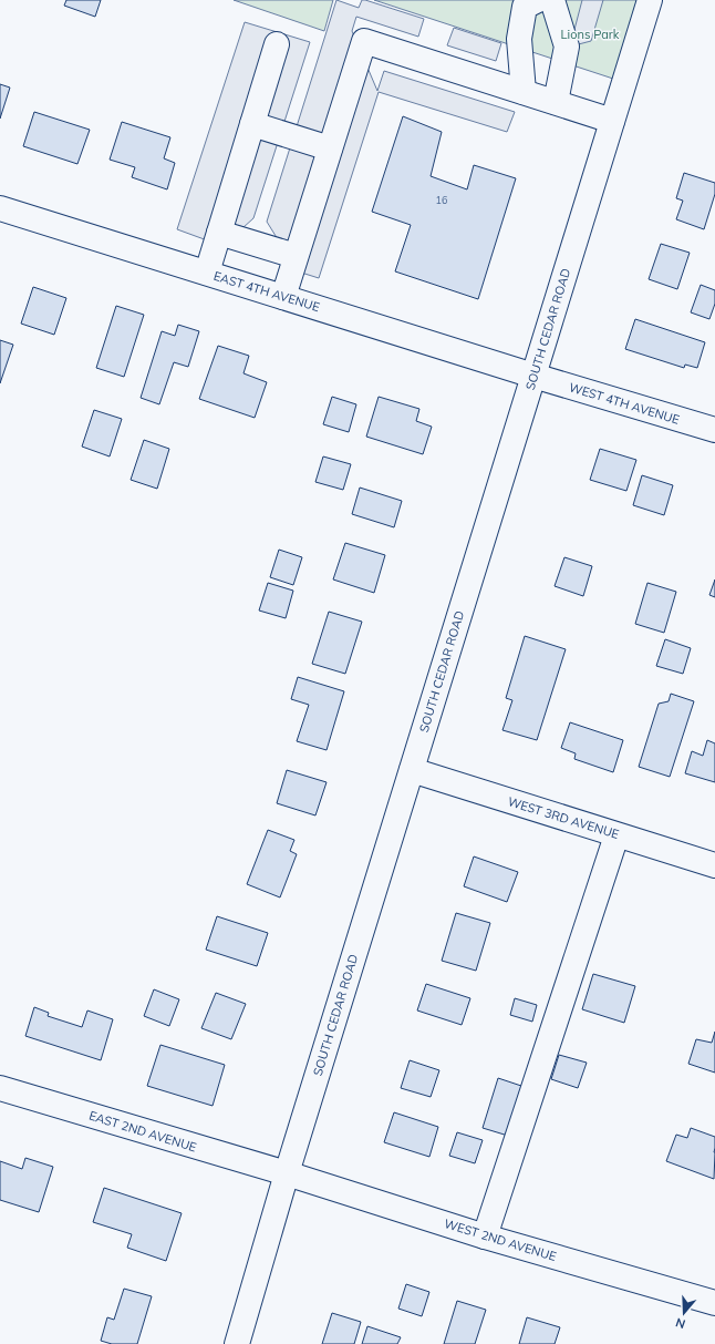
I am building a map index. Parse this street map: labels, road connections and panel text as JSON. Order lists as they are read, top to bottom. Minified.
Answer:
{"streets":{"street":["EAST 4TH AVENUE","SOUTH CEDAR ROAD","WEST 4TH AVENUE","WEST 3RD AVENUE","EAST 2ND AVENUE","WEST 2ND AVENUE"]},"crossings":[["EAST 4TH AVENUE","SOUTH CEDAR ROAD"],["EAST 4TH AVENUE","WEST 4TH AVENUE"],["SOUTH CEDAR ROAD","WEST 4TH AVENUE"],["SOUTH CEDAR ROAD","WEST 3RD AVENUE"],["SOUTH CEDAR ROAD","EAST 2ND AVENUE"],["SOUTH CEDAR ROAD","WEST 2ND AVENUE"],["EAST 2ND AVENUE","WEST 2ND AVENUE"]],"parks":["Lions Park"],"house_numbers":["16"],"north":"bottom"}
